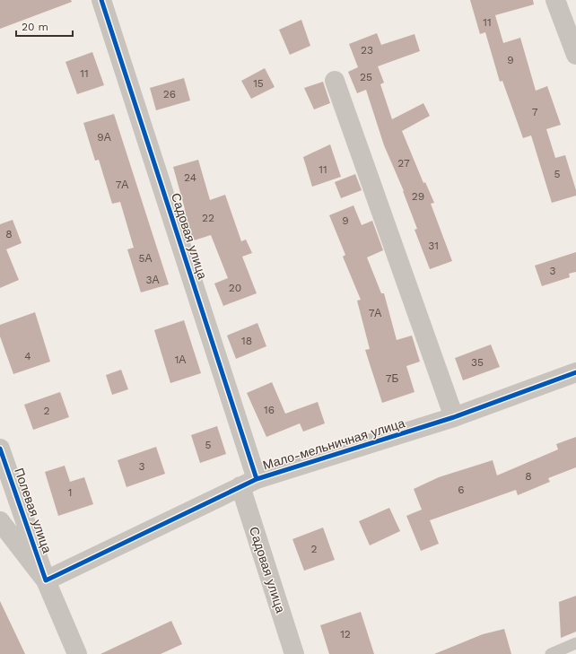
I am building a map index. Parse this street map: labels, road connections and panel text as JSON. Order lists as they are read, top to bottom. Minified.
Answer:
{"streets":{"street":["Садовая улица","Мало-мельничная улица","Полевая улица"]},"crossings":[["Садовая улица","Мало-мельничная улица"],["Мало-мельничная улица","Полевая улица"]],"house_numbers":["11","23","9","11","25","15","26","7","9А","27","11","5","24","7А","29","22","9","8","31","5А","3","3А","20","7А","18","4","1А","35","7Б","16","2","5","3","8","6","1","2","12"],"scale_bar":"20 m"}
